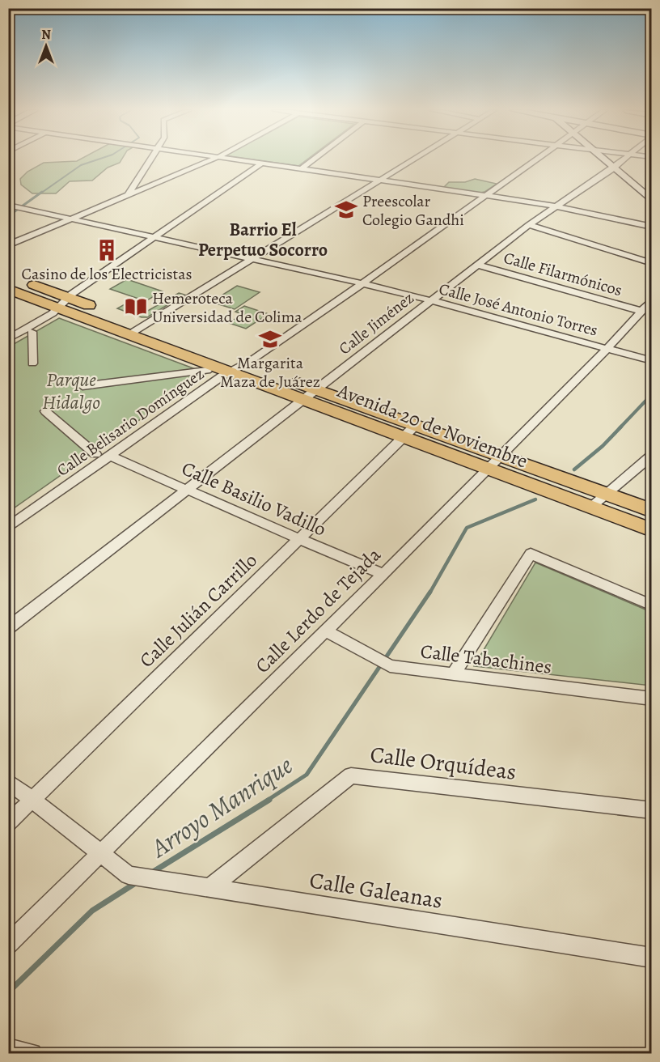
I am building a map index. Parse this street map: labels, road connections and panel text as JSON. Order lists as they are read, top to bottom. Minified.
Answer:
{"streets":{"main road":["Avenida 20 de Noviembre"],"street":["Calle Filarmónicos","Calle José Antonio Torres","Calle Jiménez","Calle Belisario Domínguez","Calle Basilio Vadillo","Calle Julián Carrillo","Calle Lerdo de Tejada","Calle Tabachines","Calle Orquídeas","Calle Galeanas"]},"crossings":[["Calle Filarmónicos","Calle Jiménez"],["Calle Filarmónicos","Calle Lerdo de Tejada"],["Calle José Antonio Torres","Calle Jiménez"],["Calle José Antonio Torres","Calle Belisario Domínguez"],["Calle José Antonio Torres","Calle Lerdo de Tejada"],["Calle Jiménez","Avenida 20 de Noviembre"],["Calle Jiménez","Calle Basilio Vadillo"],["Calle Belisario Domínguez","Avenida 20 de Noviembre"],["Calle Belisario Domínguez","Calle Basilio Vadillo"],["Avenida 20 de Noviembre","Calle Julián Carrillo"],["Avenida 20 de Noviembre","Calle Lerdo de Tejada"],["Calle Basilio Vadillo","Calle Julián Carrillo"],["Calle Basilio Vadillo","Calle Lerdo de Tejada"],["Calle Julián Carrillo","Calle Galeanas"],["Calle Lerdo de Tejada","Calle Tabachines"],["Calle Lerdo de Tejada","Calle Galeanas"],["Calle Orquídeas","Calle Galeanas"]],"districts":["Barrio El Perpetuo Socorro"],"water":["Arroyo Manrique"],"parks":["Parque Hidalgo"],"places":{"school or university":["Preescolar Colegio Gandhi","Margarita Maza de Juárez"],"building":["Casino de los Electricistas"],"library":["Hemeroteca Universidad de Colima"]},"north":"top"}
